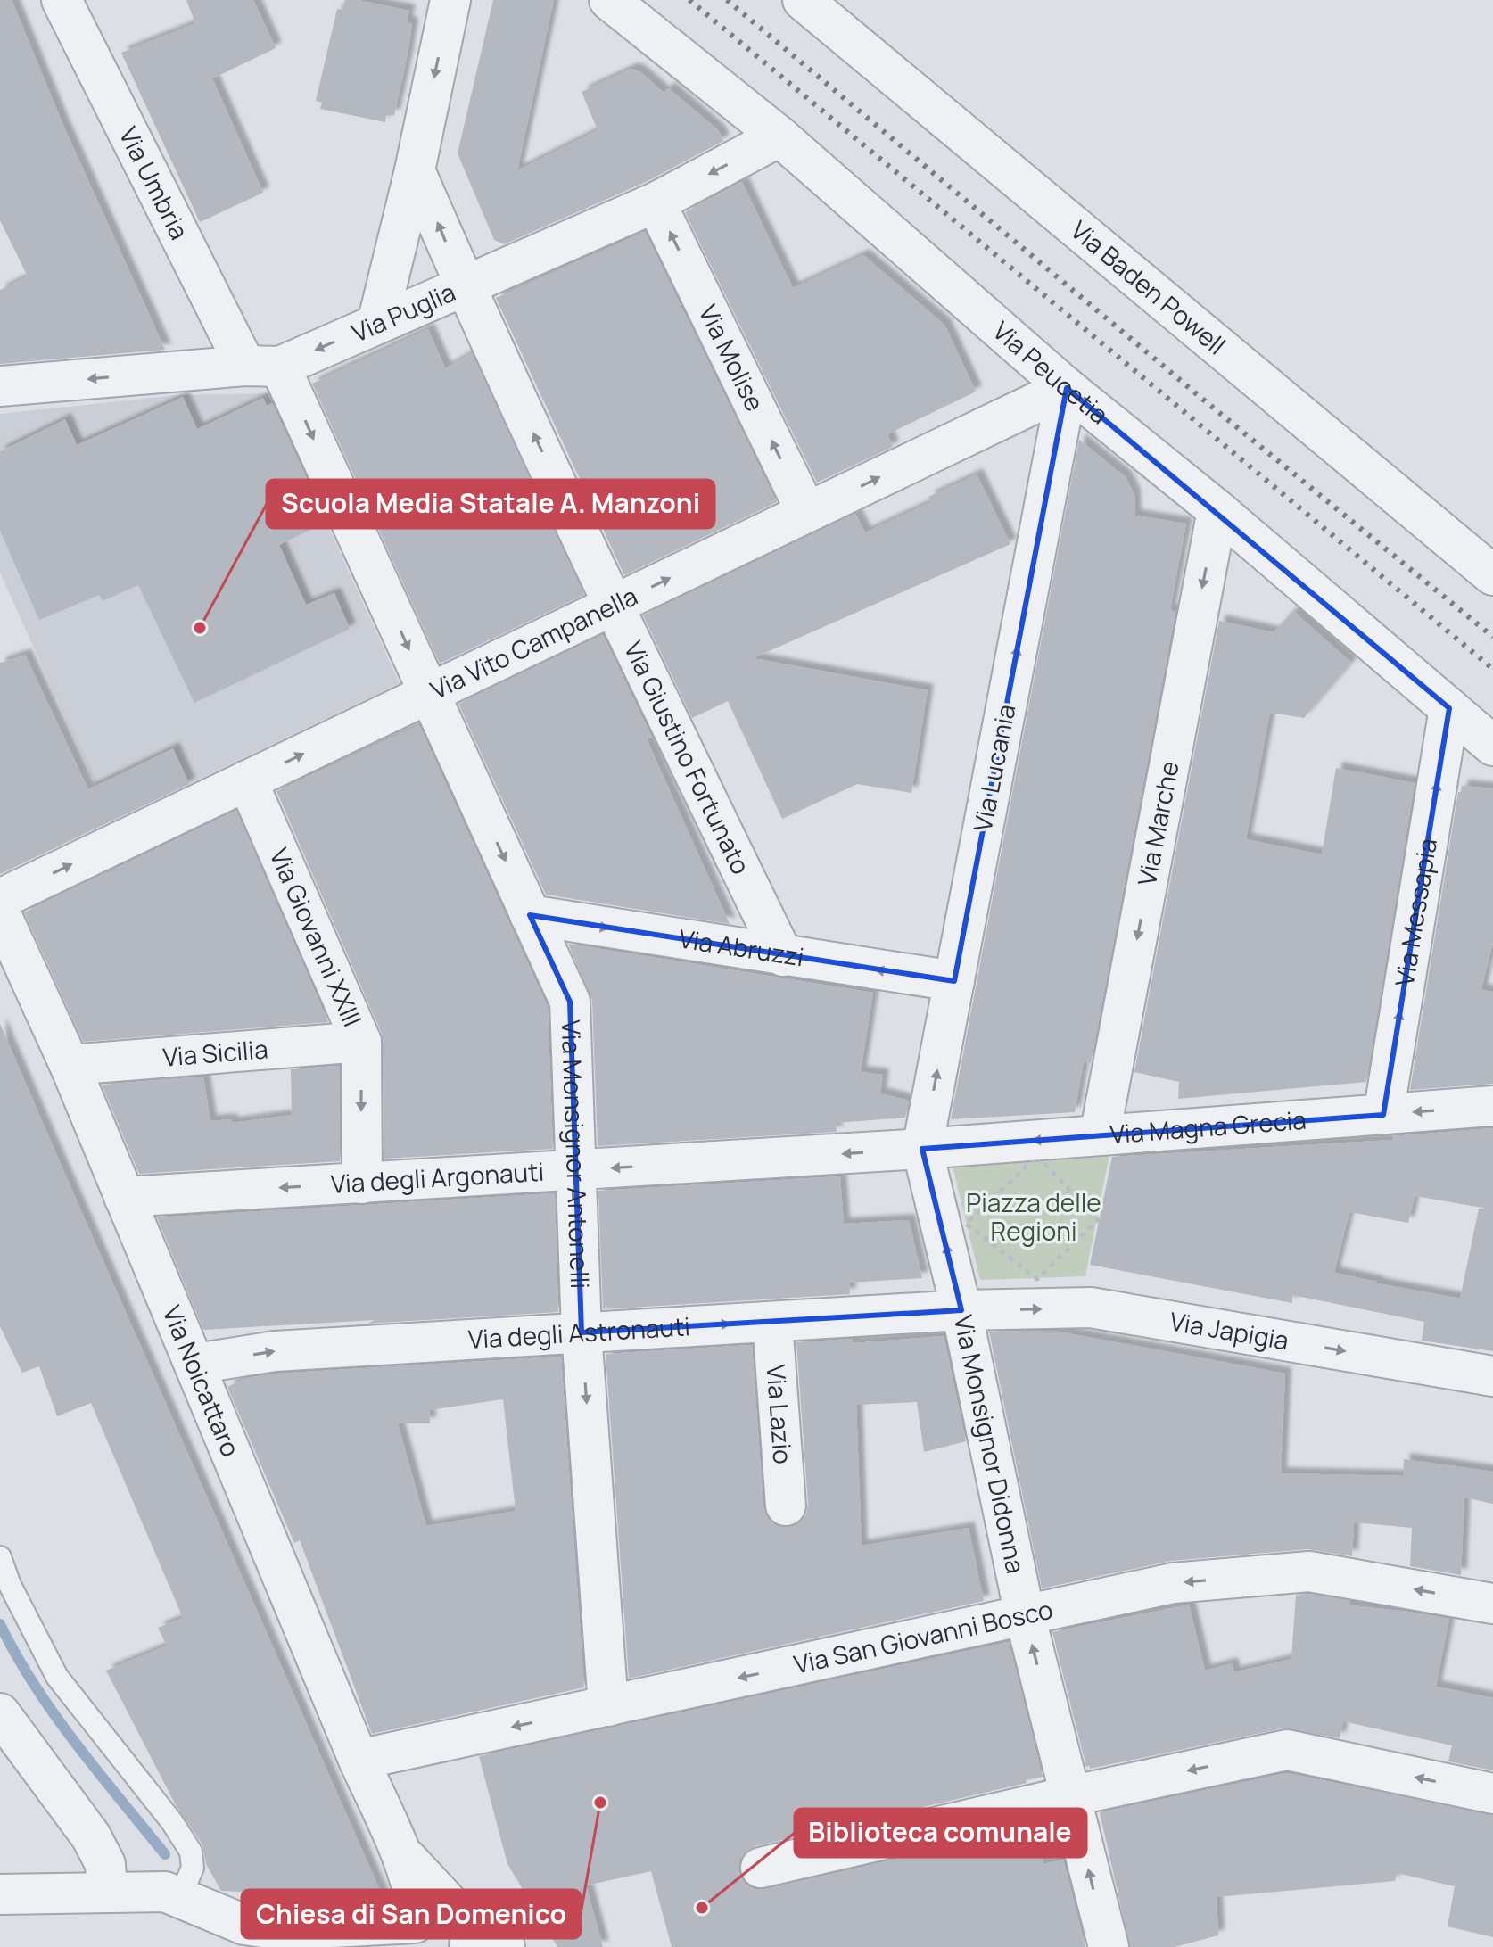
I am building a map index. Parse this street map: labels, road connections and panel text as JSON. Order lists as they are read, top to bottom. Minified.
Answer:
{"streets":{"street":["Via Umbria","Via Baden Powell","Via Puglia","Via Molise","Via Peucetia","Via Vito Campanella","Via Giustino Fortunato","Via Lucania","Via Marche","Via Messapia","Via Giovanni XXIII","Via Abruzzi","Via Sicilia","Via Magna Grecia","Via Monsignor Antonelli","Via degli Argonauti","Via Japigia","Via degli Astronauti","Via Noicattaro","Via Lazio","Via Monsignor Didonna","Via San Giovanni Bosco"]},"crossings":[["Via Umbria","Via Puglia"],["Via Umbria","Via Monsignor Antonelli"],["Via Puglia","Via Molise"],["Via Puglia","Via Peucetia"],["Via Puglia","Via Giustino Fortunato"],["Via Puglia","Via Monsignor Antonelli"],["Via Molise","Via Vito Campanella"],["Via Peucetia","Via Vito Campanella"],["Via Peucetia","Via Lucania"],["Via Peucetia","Via Marche"],["Via Peucetia","Via Messapia"],["Via Vito Campanella","Via Giustino Fortunato"],["Via Vito Campanella","Via Lucania"],["Via Vito Campanella","Via Giovanni XXIII"],["Via Vito Campanella","Via Monsignor Antonelli"],["Via Giustino Fortunato","Via Abruzzi"],["Via Lucania","Via Abruzzi"],["Via Lucania","Via Magna Grecia"],["Via Lucania","Via degli Argonauti"],["Via Lucania","Via Monsignor Didonna"],["Via Marche","Via Magna Grecia"],["Via Messapia","Via Magna Grecia"],["Via Giovanni XXIII","Via Sicilia"],["Via Giovanni XXIII","Via degli Argonauti"],["Via Abruzzi","Via Monsignor Antonelli"],["Via Sicilia","Via Noicattaro"],["Via Magna Grecia","Via degli Argonauti"],["Via Magna Grecia","Via Monsignor Didonna"],["Via Monsignor Antonelli","Via degli Argonauti"],["Via Monsignor Antonelli","Via degli Astronauti"],["Via Monsignor Antonelli","Via San Giovanni Bosco"],["Via degli Argonauti","Via Noicattaro"],["Via degli Argonauti","Via Monsignor Didonna"],["Via Japigia","Via degli Astronauti"],["Via Japigia","Via Monsignor Didonna"],["Via degli Astronauti","Via Noicattaro"],["Via degli Astronauti","Via Lazio"],["Via degli Astronauti","Via Monsignor Didonna"],["Via Noicattaro","Via San Giovanni Bosco"],["Via Monsignor Didonna","Via San Giovanni Bosco"]],"one_way":["Via Puglia","Via Molise","Via Vito Campanella","Via Giustino Fortunato","Via Lucania","Via Marche","Via Messapia","Via Magna Grecia","Via Monsignor Antonelli","Via degli Argonauti","Via Japigia","Via degli Astronauti","Via Monsignor Didonna"],"parks":["Piazza delle Regioni"],"places":["Scuola Media Statale A. Manzoni","Chiesa di San Domenico","Biblioteca comunale"]}
